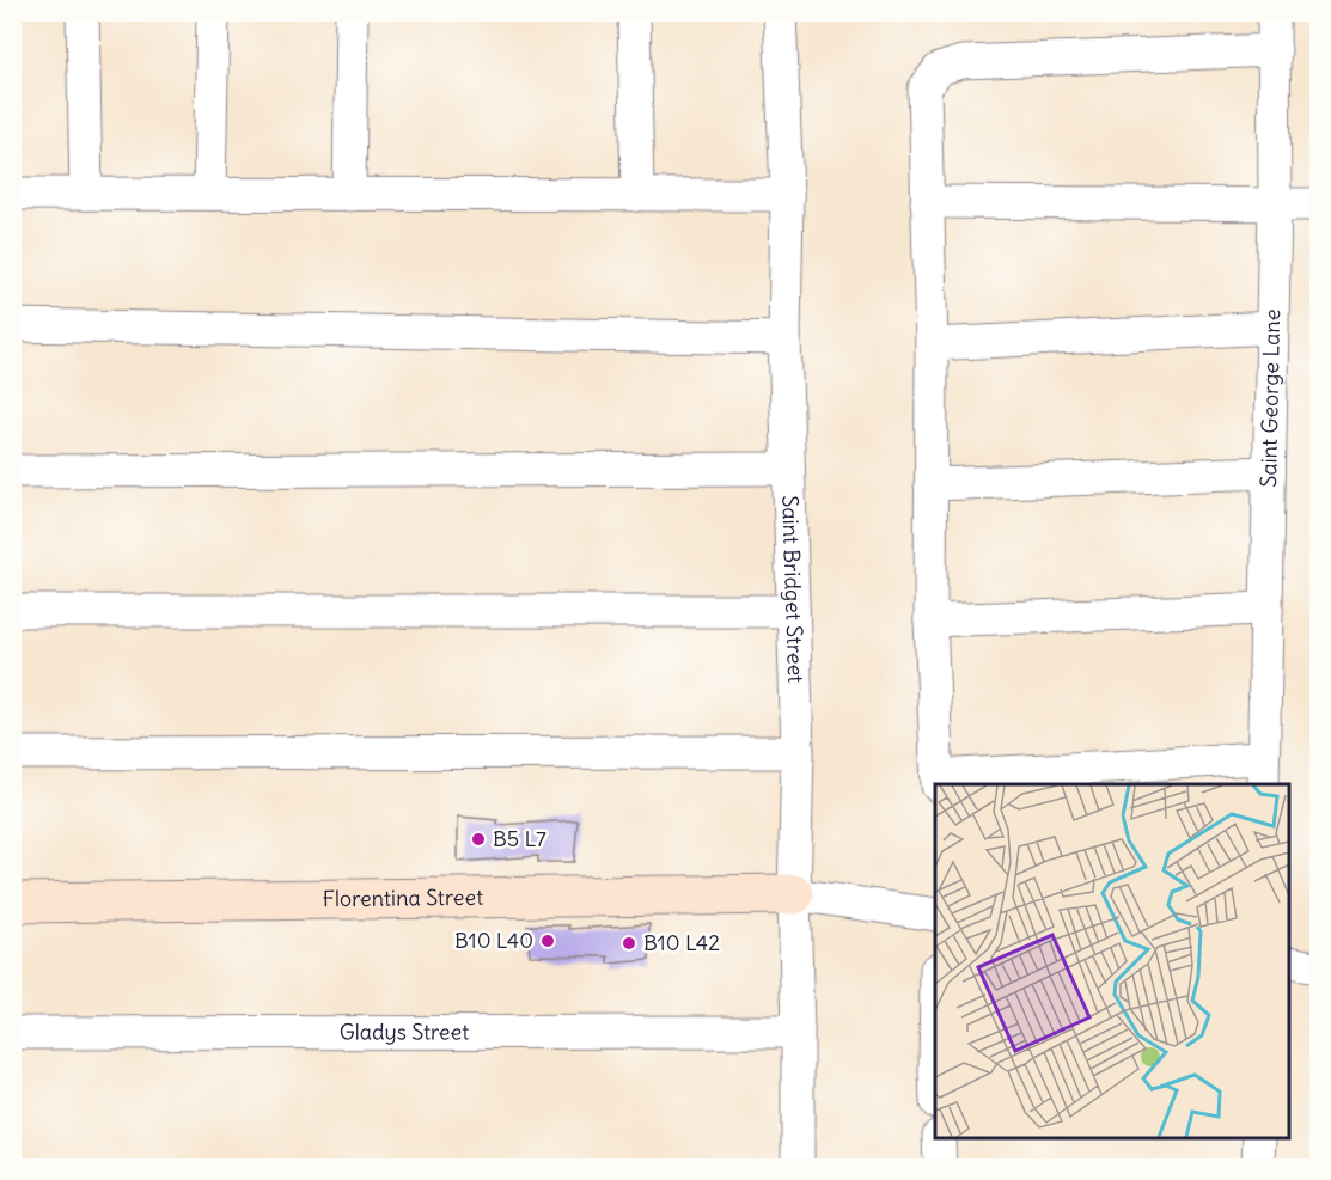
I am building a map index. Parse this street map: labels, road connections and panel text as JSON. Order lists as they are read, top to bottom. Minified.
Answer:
{"streets":{"street":["Saint George Lane","Saint Bridget Street","Florentina Street","Gladys Street"]},"crossings":[["Saint Bridget Street","Florentina Street"],["Saint Bridget Street","Gladys Street"]],"places":["B5 L7","B10 L40","B10 L42"]}
